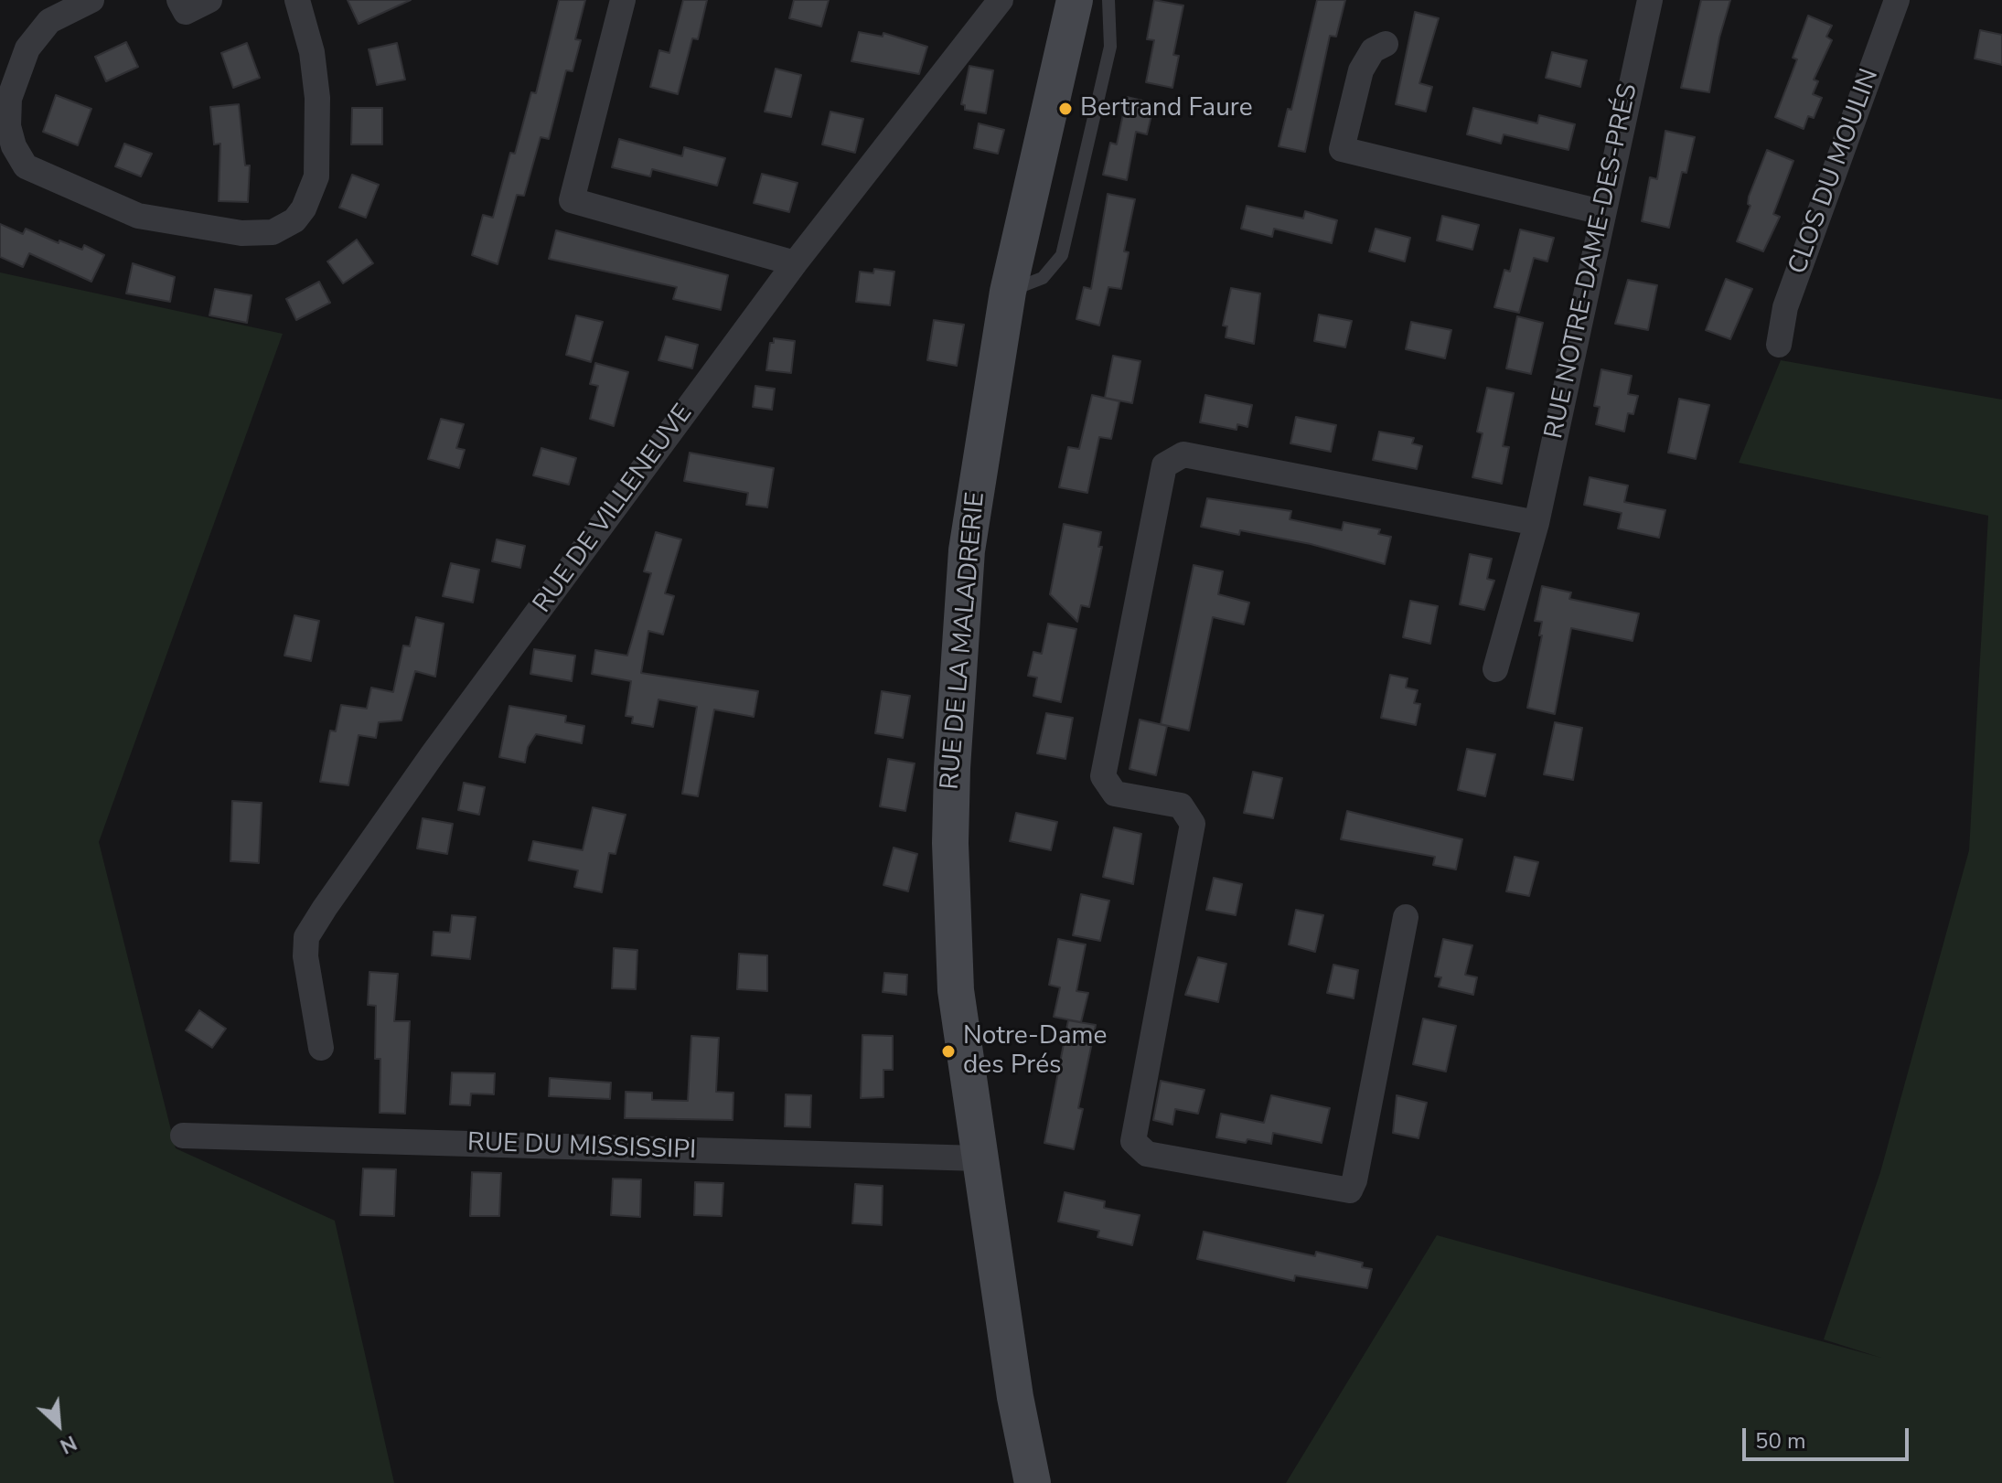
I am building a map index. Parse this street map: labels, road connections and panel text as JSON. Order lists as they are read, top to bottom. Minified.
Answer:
{"streets":{"main road":["RUE DE LA MALADRERIE"],"street":["CLOS DU MOULIN","RUE NOTRE-DAME-DES-PRÉS","RUE DE VILLENEUVE","RUE DU MISSISSIPI"]},"crossings":[["RUE DE LA MALADRERIE","RUE DU MISSISSIPI"]],"places":["Bertrand Faure","Notre-Dame des Prés"],"scale_bar":"50 m","north":"bottom right"}
